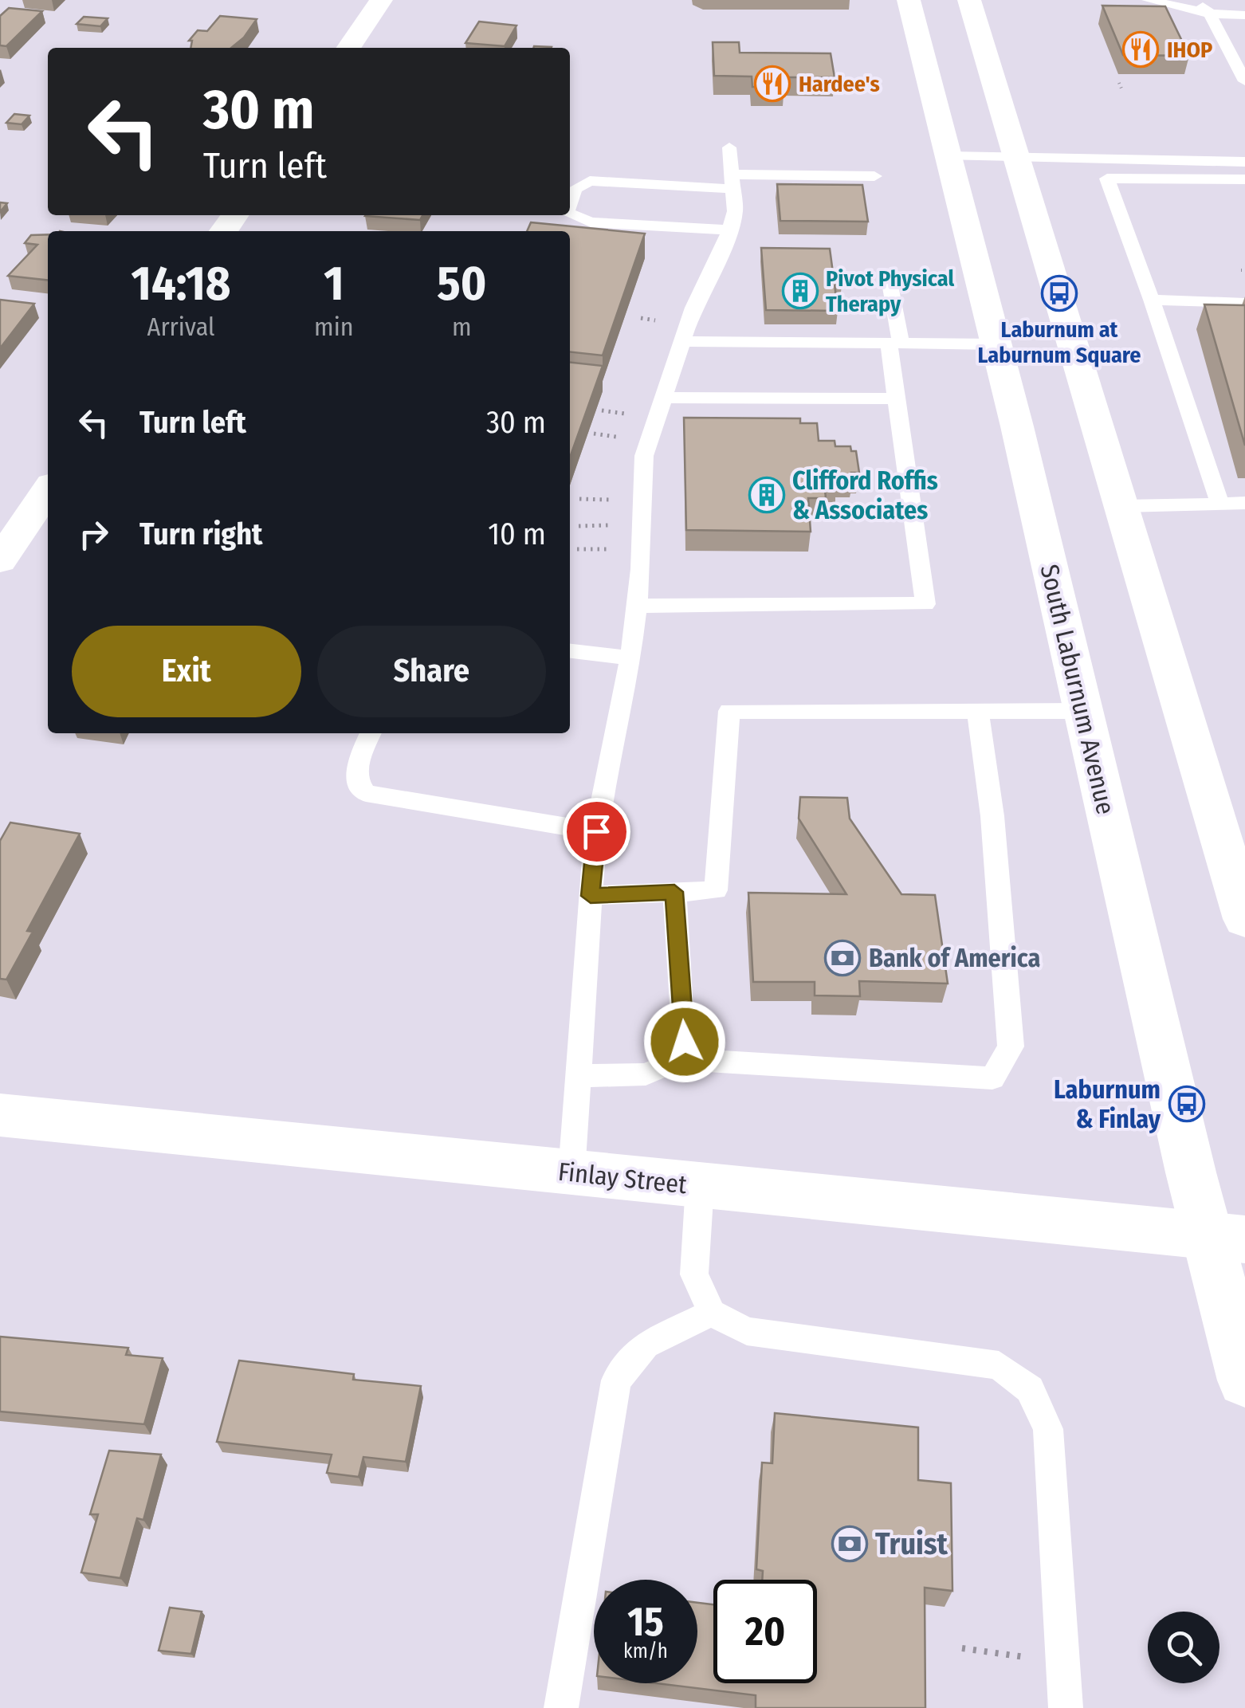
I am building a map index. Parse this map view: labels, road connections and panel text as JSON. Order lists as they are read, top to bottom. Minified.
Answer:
{"streets":{"main road":["South Laburnum Avenue","Finlay Street"]},"crossings":[["South Laburnum Avenue","Finlay Street"]],"places":{"restaurant":["IHOP","Hardee's"],"building":["Pivot Physical Therapy","Clifford Roffis & Associates"],"bus stop":["Laburnum at Laburnum Square","Laburnum & Finlay"],"bank":["Bank of America","Truist"]},"page":{"turn":["30 m","Turn left"],"eta":["14:18","Arrival","1","min","50","m"],"list":[{"name":"Turn left","value":"30 m"},{"name":"Turn right","value":"10 m"}],"buttons":["Exit","Share"],"speed":"15 km/h","limit":"20"}}
